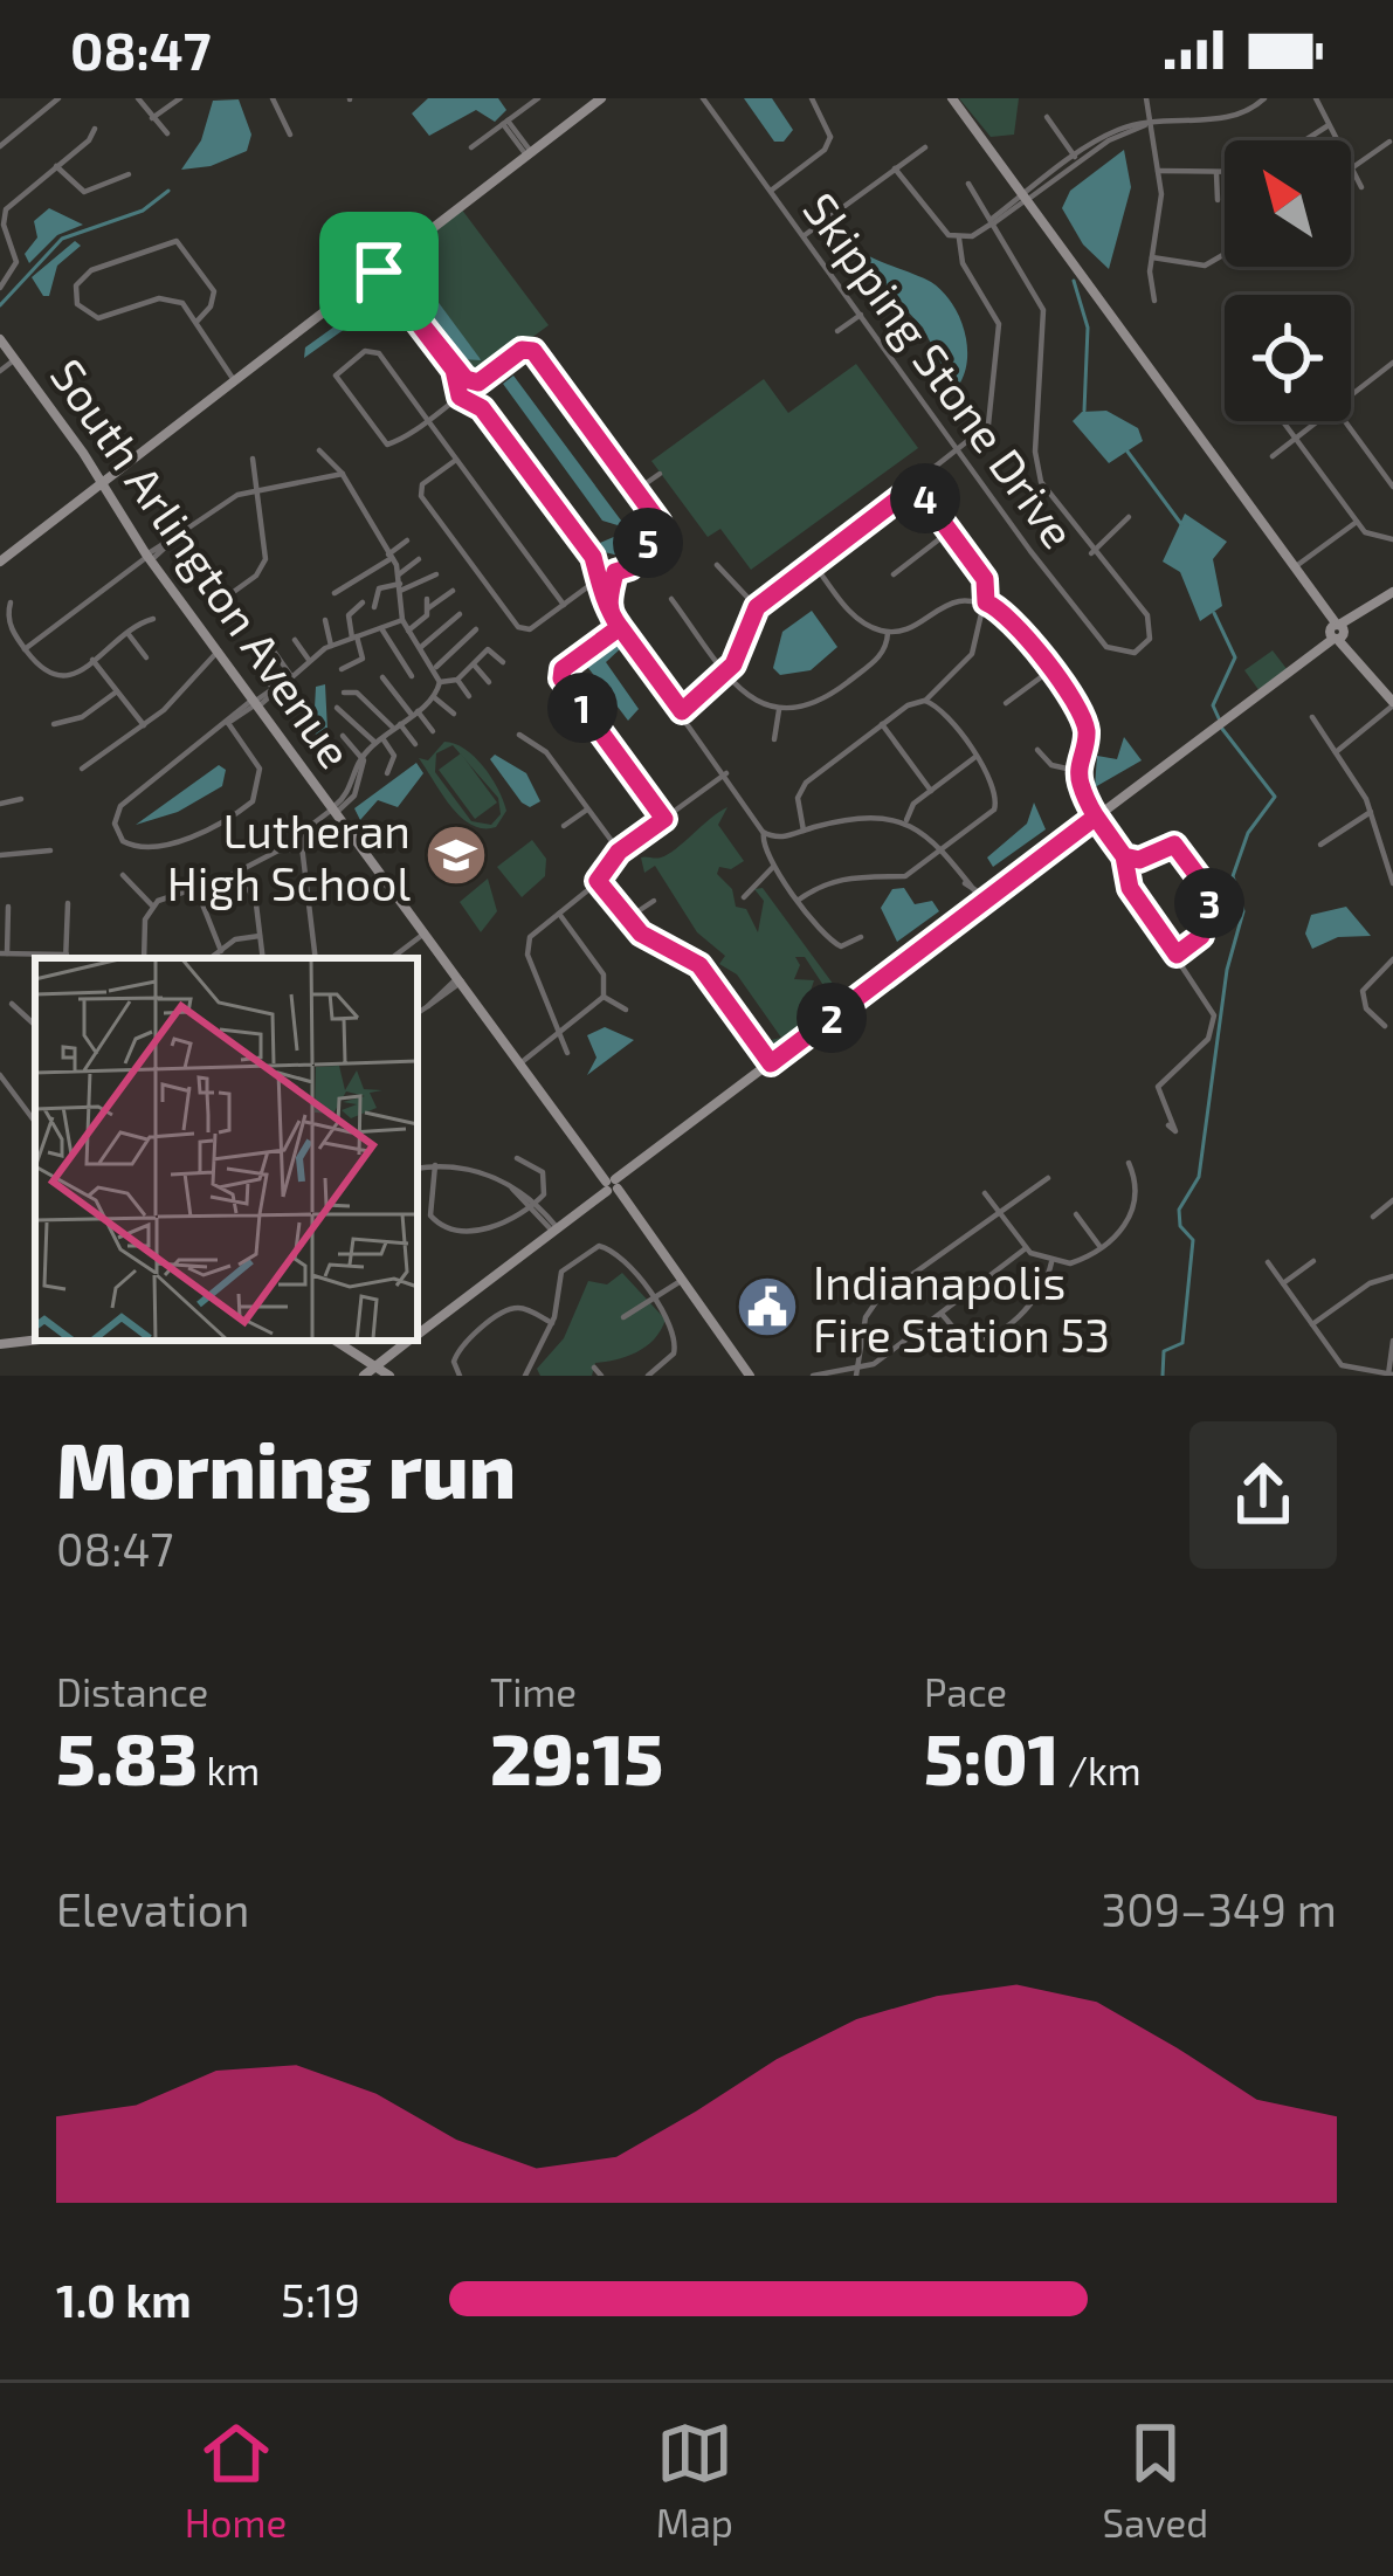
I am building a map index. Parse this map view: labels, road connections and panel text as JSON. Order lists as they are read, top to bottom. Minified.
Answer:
{"streets":{"main road":["South Arlington Avenue"],"street":["Skipping Stone Drive"]},"places":{"school or university":["Lutheran High School"],"public building":["Indianapolis Fire Station 53"]},"north":"top left","page":{"status":"08:47","pins":["4","5","1","3","2"],"heading":["Morning run","08:47"],"stats":[["Distance","5.83 km"],["Time","29:15"],["Pace","5:01 /km"]],"chart":["Elevation","309–349 m"],"list":[{"name":"1.0 km","note":"5:19"}],"tabs":["Home","Map","Saved"]}}
